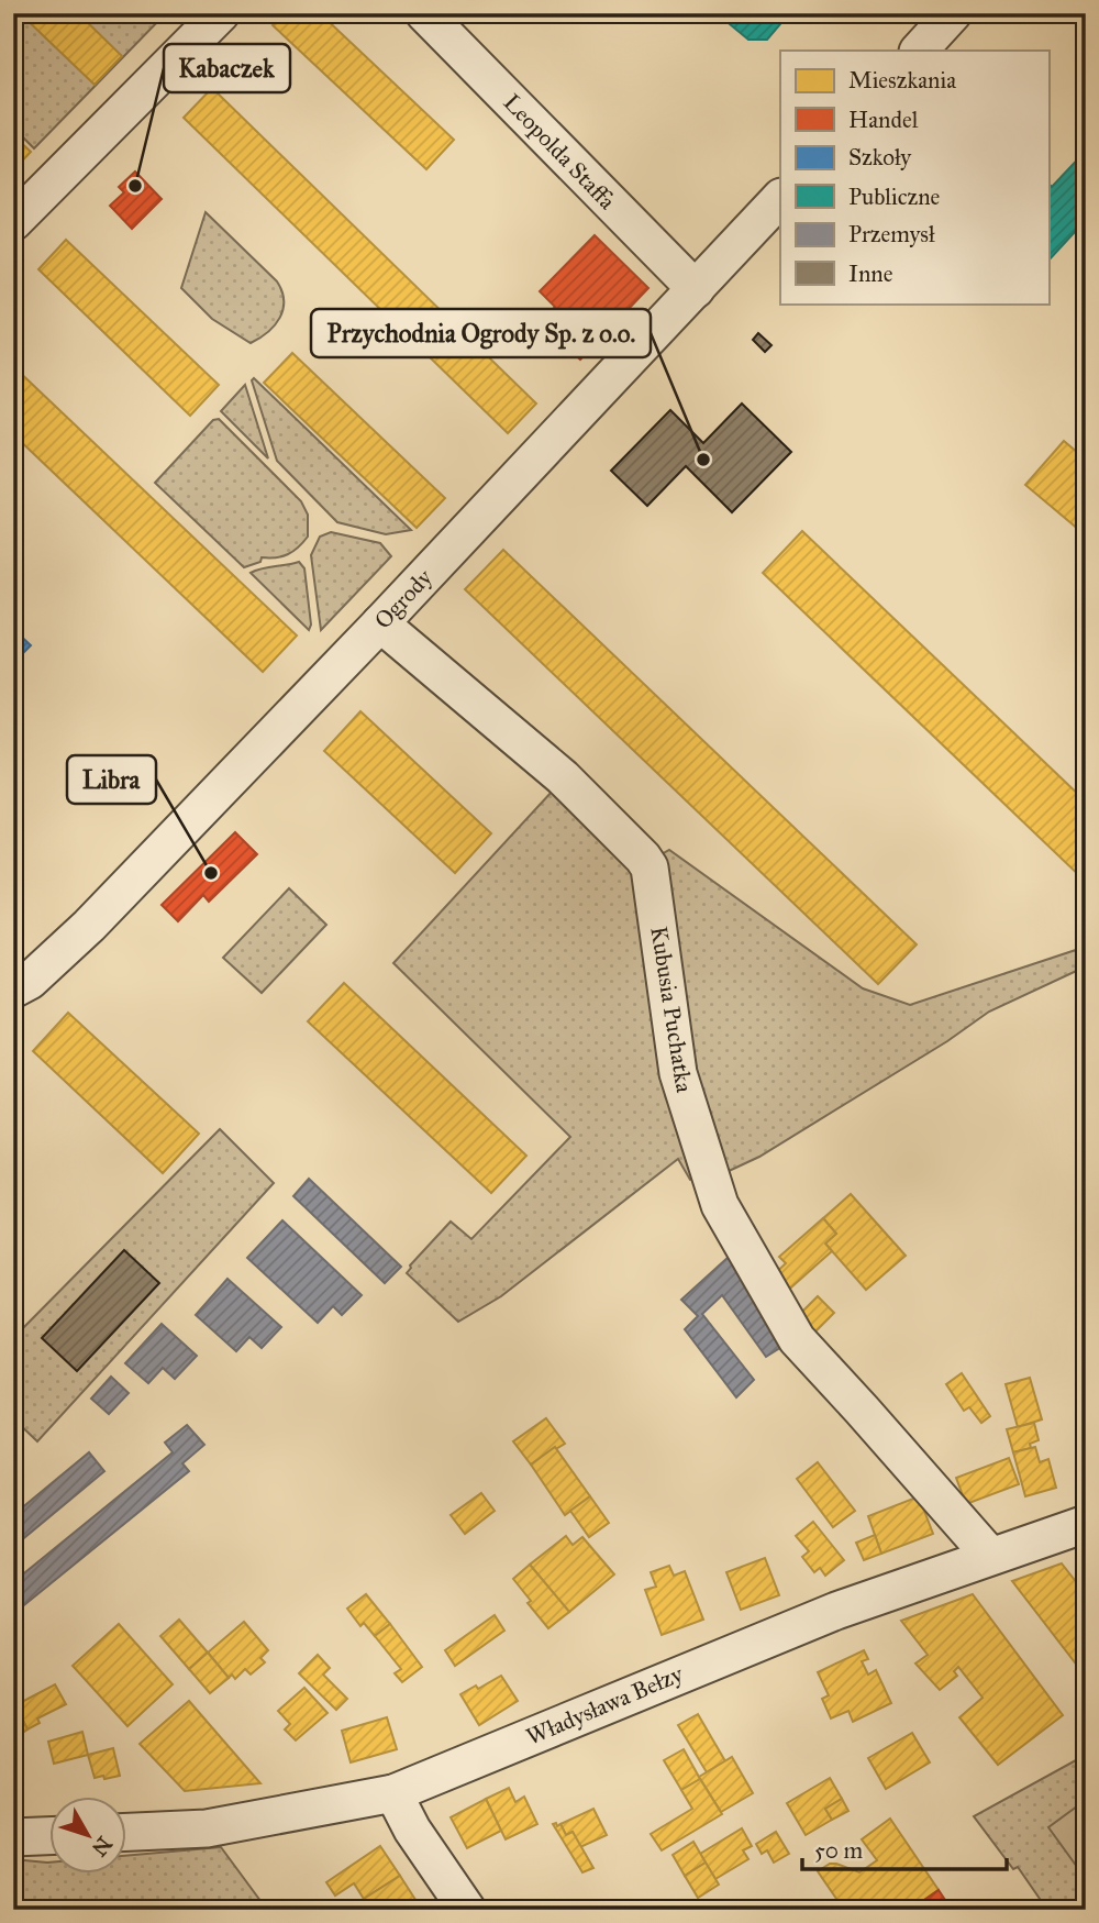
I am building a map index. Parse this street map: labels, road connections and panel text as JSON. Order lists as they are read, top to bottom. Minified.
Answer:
{"streets":{"street":["Leopolda Staffa","Ogrody","Kubusia Puchatka","Władysława Bełzy"]},"crossings":[["Leopolda Staffa","Ogrody"],["Ogrody","Kubusia Puchatka"],["Kubusia Puchatka","Władysława Bełzy"]],"places":["Kabaczek","Przychodnia Ogrody Sp. z o.o.","Libra"],"legend":["Mieszkania","Handel","Szkoły","Publiczne","Przemysł","Inne"],"scale_bar":"50 m","north":"bottom right"}
